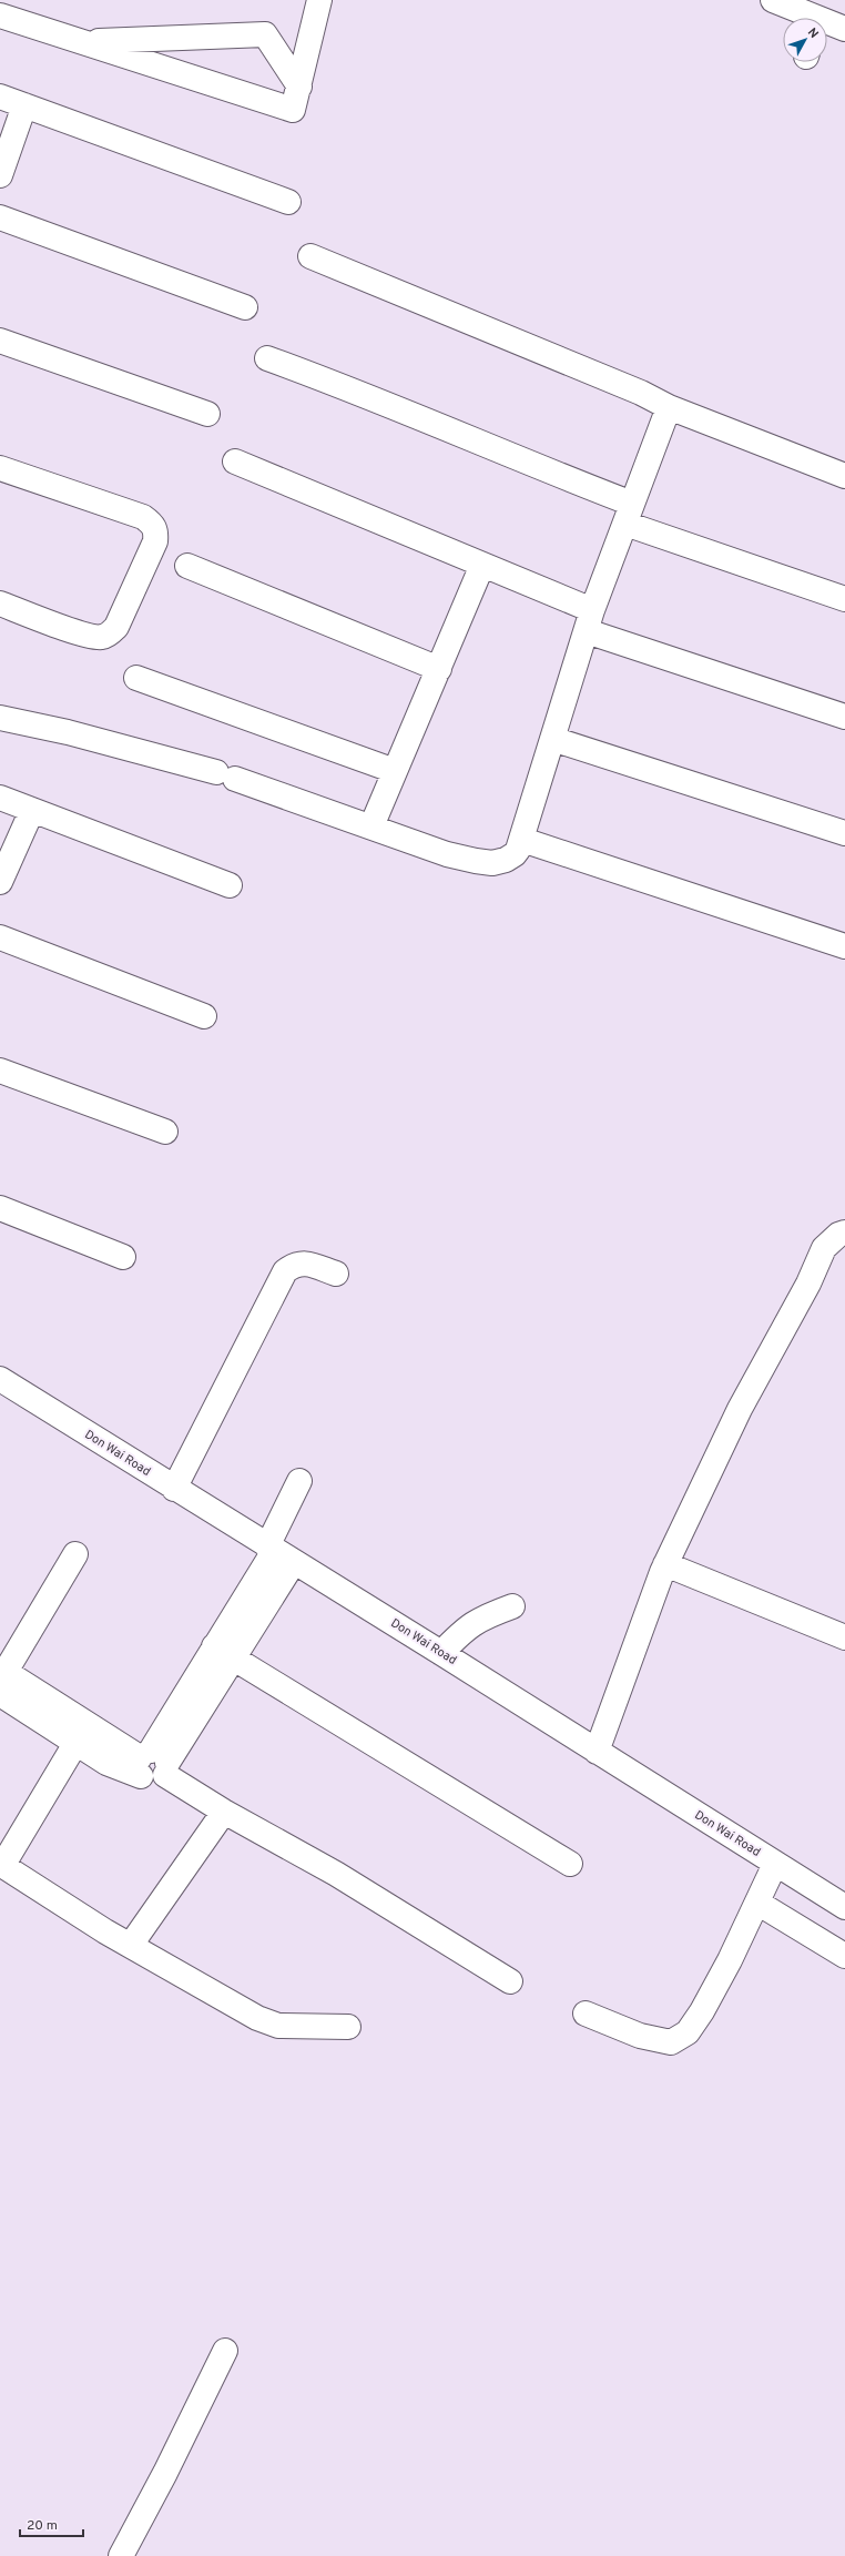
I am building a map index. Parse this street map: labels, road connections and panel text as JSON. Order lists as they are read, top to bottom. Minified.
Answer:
{"streets":{"street":["Don Wai Road"]},"scale_bar":"20 m","north":"top right"}
